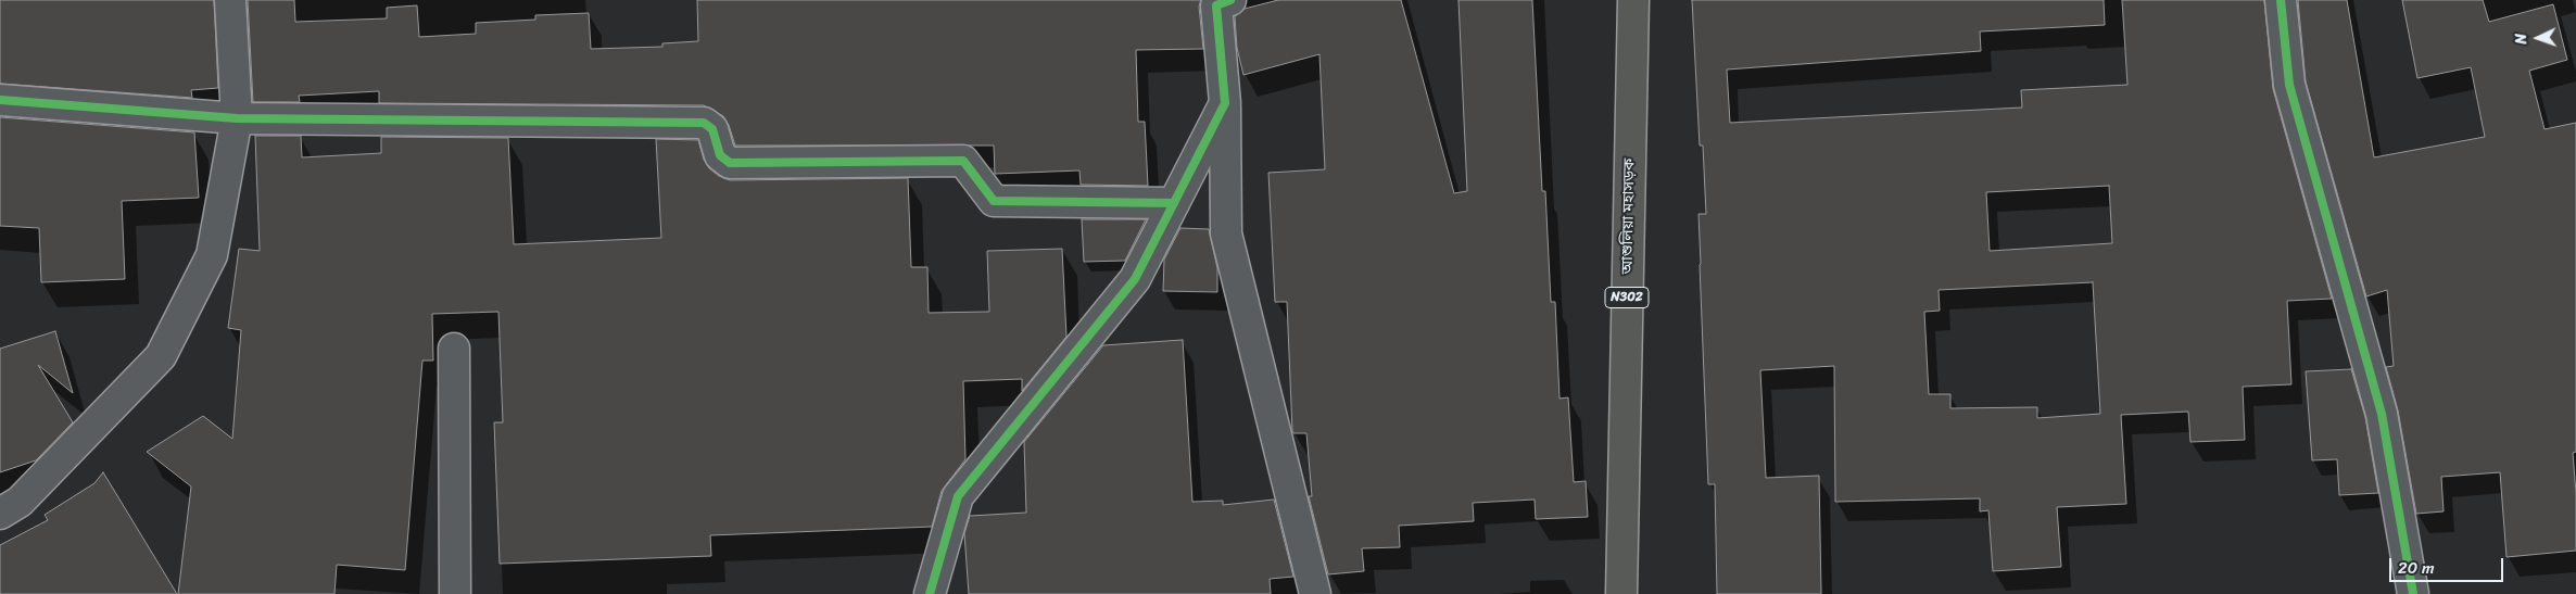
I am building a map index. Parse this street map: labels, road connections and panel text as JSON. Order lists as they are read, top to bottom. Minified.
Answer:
{"streets":{"highway":["আশুলিয়া মহাসড়ক","N302"]},"scale_bar":"20 m","north":"left"}
